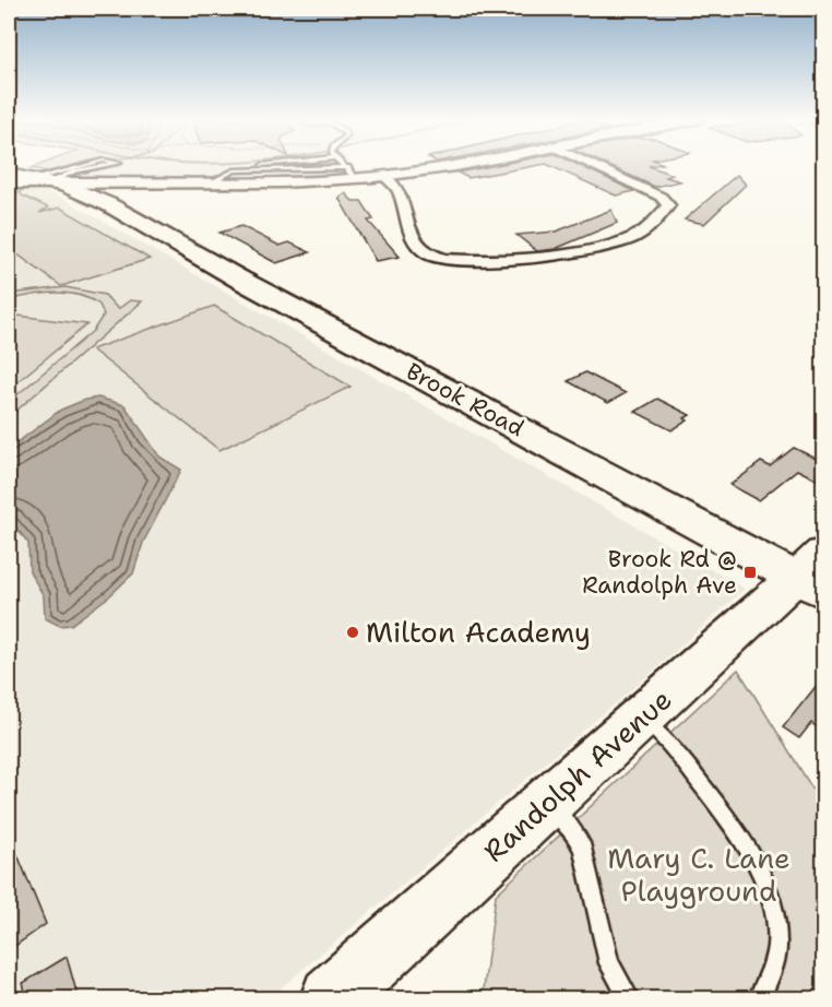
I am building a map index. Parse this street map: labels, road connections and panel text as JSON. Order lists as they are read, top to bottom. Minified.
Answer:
{"streets":{"main road":["Brook Road","Randolph Avenue"]},"crossings":[["Brook Road","Randolph Avenue"]],"parks":["Mary C. Lane Playground"],"places":{"transit":["Brook Rd @ Randolph Ave"],"other":["Milton Academy"]}}
